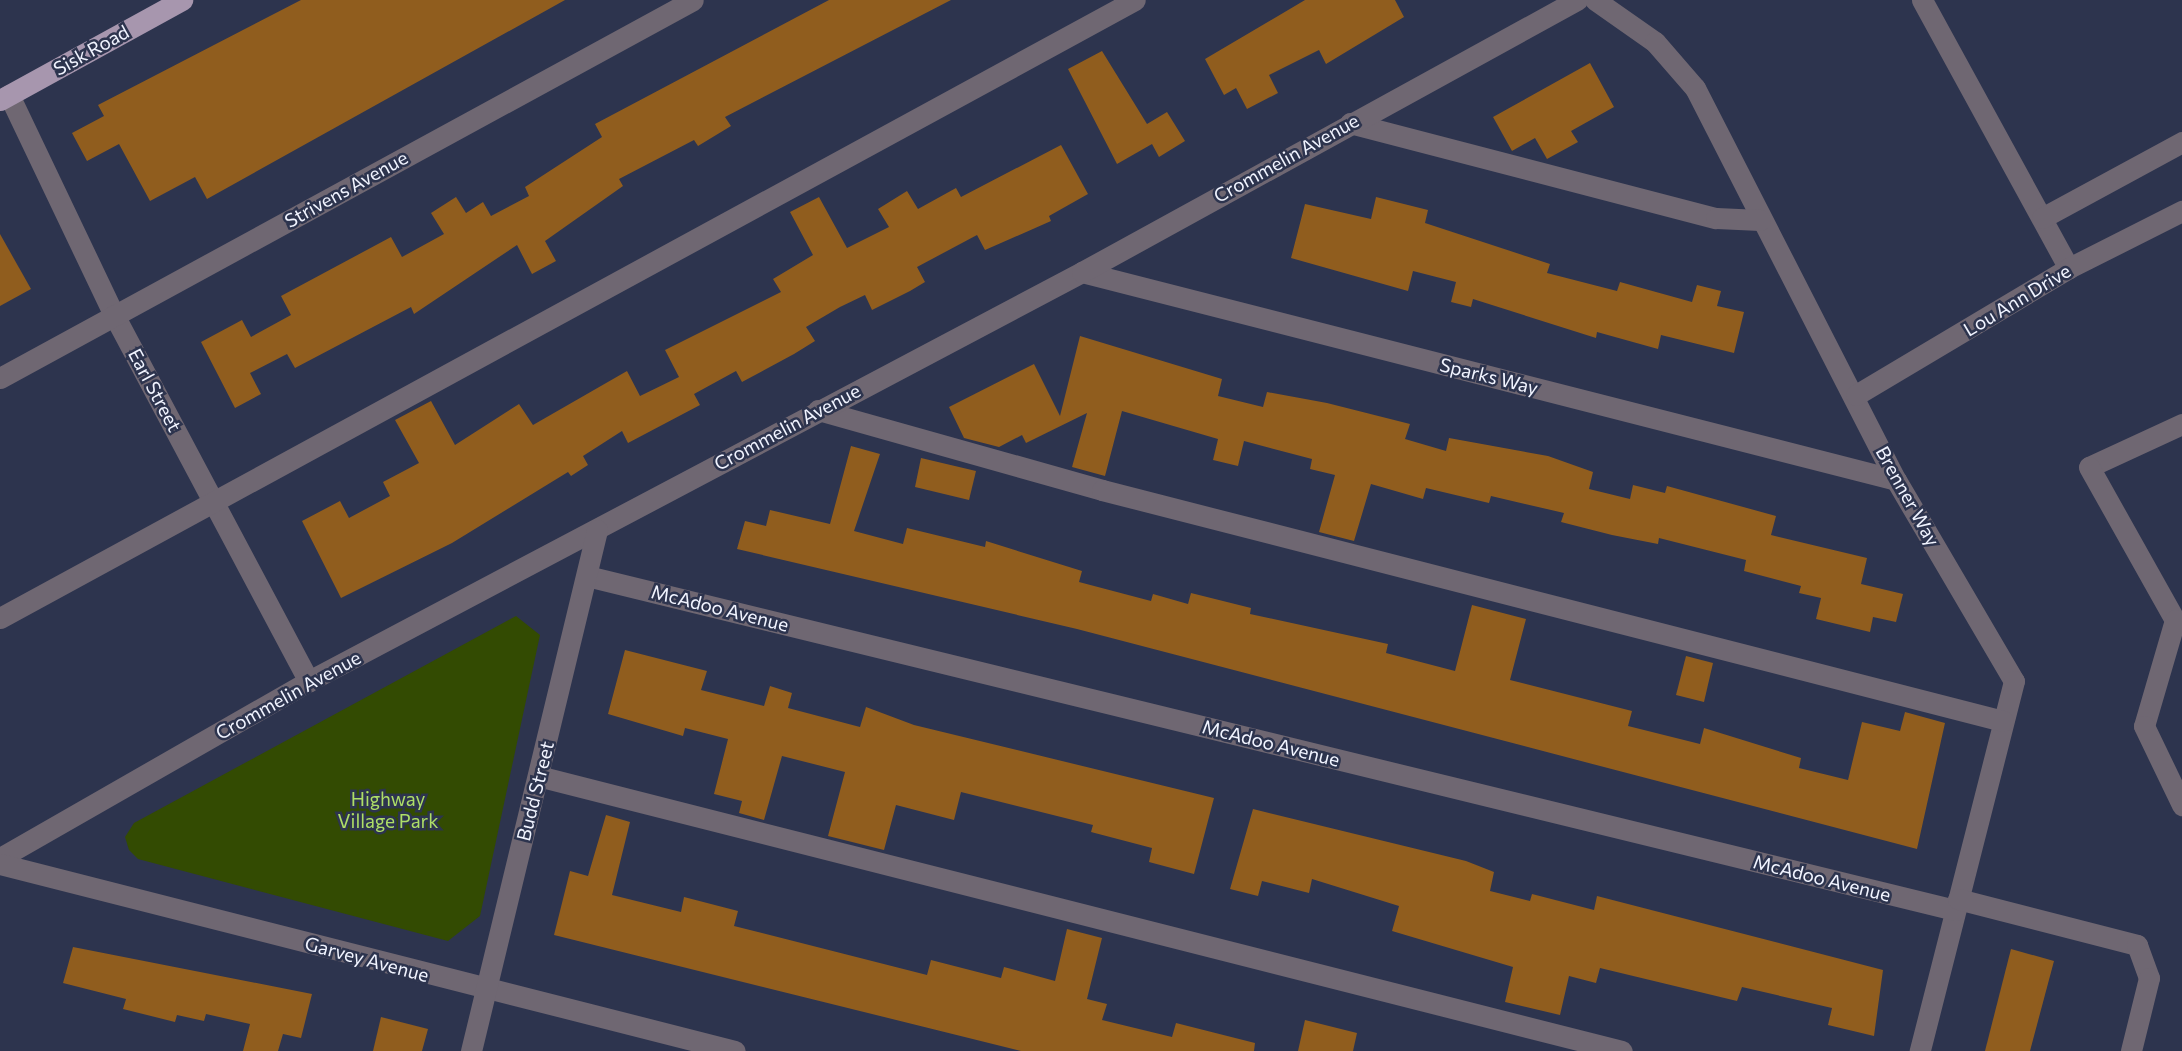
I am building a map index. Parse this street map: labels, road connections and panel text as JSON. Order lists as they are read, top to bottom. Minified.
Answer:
{"streets":{"main road":["Sisk Road"],"street":["Crommelin Avenue","Strivens Avenue","Lou Ann Drive","Sparks Way","Earl Street","Brenner Way","McAdoo Avenue","Budd Street","Garvey Avenue"]},"crossings":[["Sisk Road","Earl Street"],["Crommelin Avenue","Sparks Way"],["Crommelin Avenue","Earl Street"],["Crommelin Avenue","Budd Street"],["Strivens Avenue","Earl Street"],["Lou Ann Drive","Brenner Way"],["Sparks Way","Brenner Way"],["Brenner Way","McAdoo Avenue"],["McAdoo Avenue","Budd Street"],["Budd Street","Garvey Avenue"]],"parks":["Highway Village Park"]}
